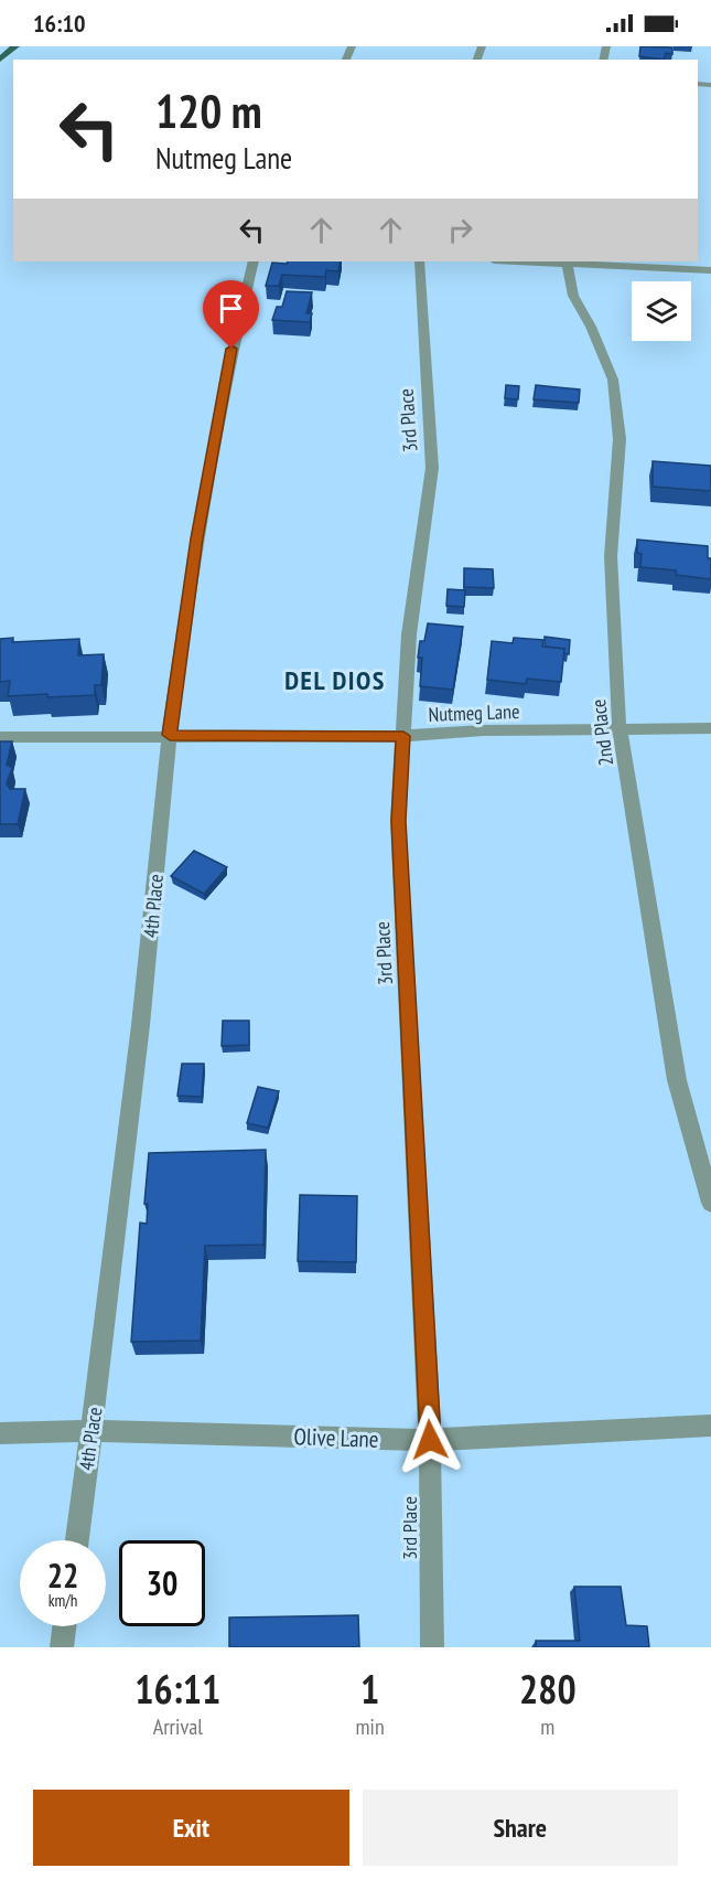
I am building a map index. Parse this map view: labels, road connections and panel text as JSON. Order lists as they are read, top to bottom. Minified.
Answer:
{"streets":{"street":["3rd Place","Nutmeg Lane","2nd Place","4th Place","Olive Lane"]},"crossings":[["3rd Place","Nutmeg Lane"],["3rd Place","Olive Lane"],["Nutmeg Lane","2nd Place"],["Nutmeg Lane","4th Place"],["4th Place","Olive Lane"]],"districts":["DEL DIOS"],"page":{"status":"16:10","turn":["120 m","Nutmeg Lane"],"speed":"22 km/h","limit":"30","eta":["16:11","Arrival","1","min","280","m"],"buttons":["Exit","Share"]}}
